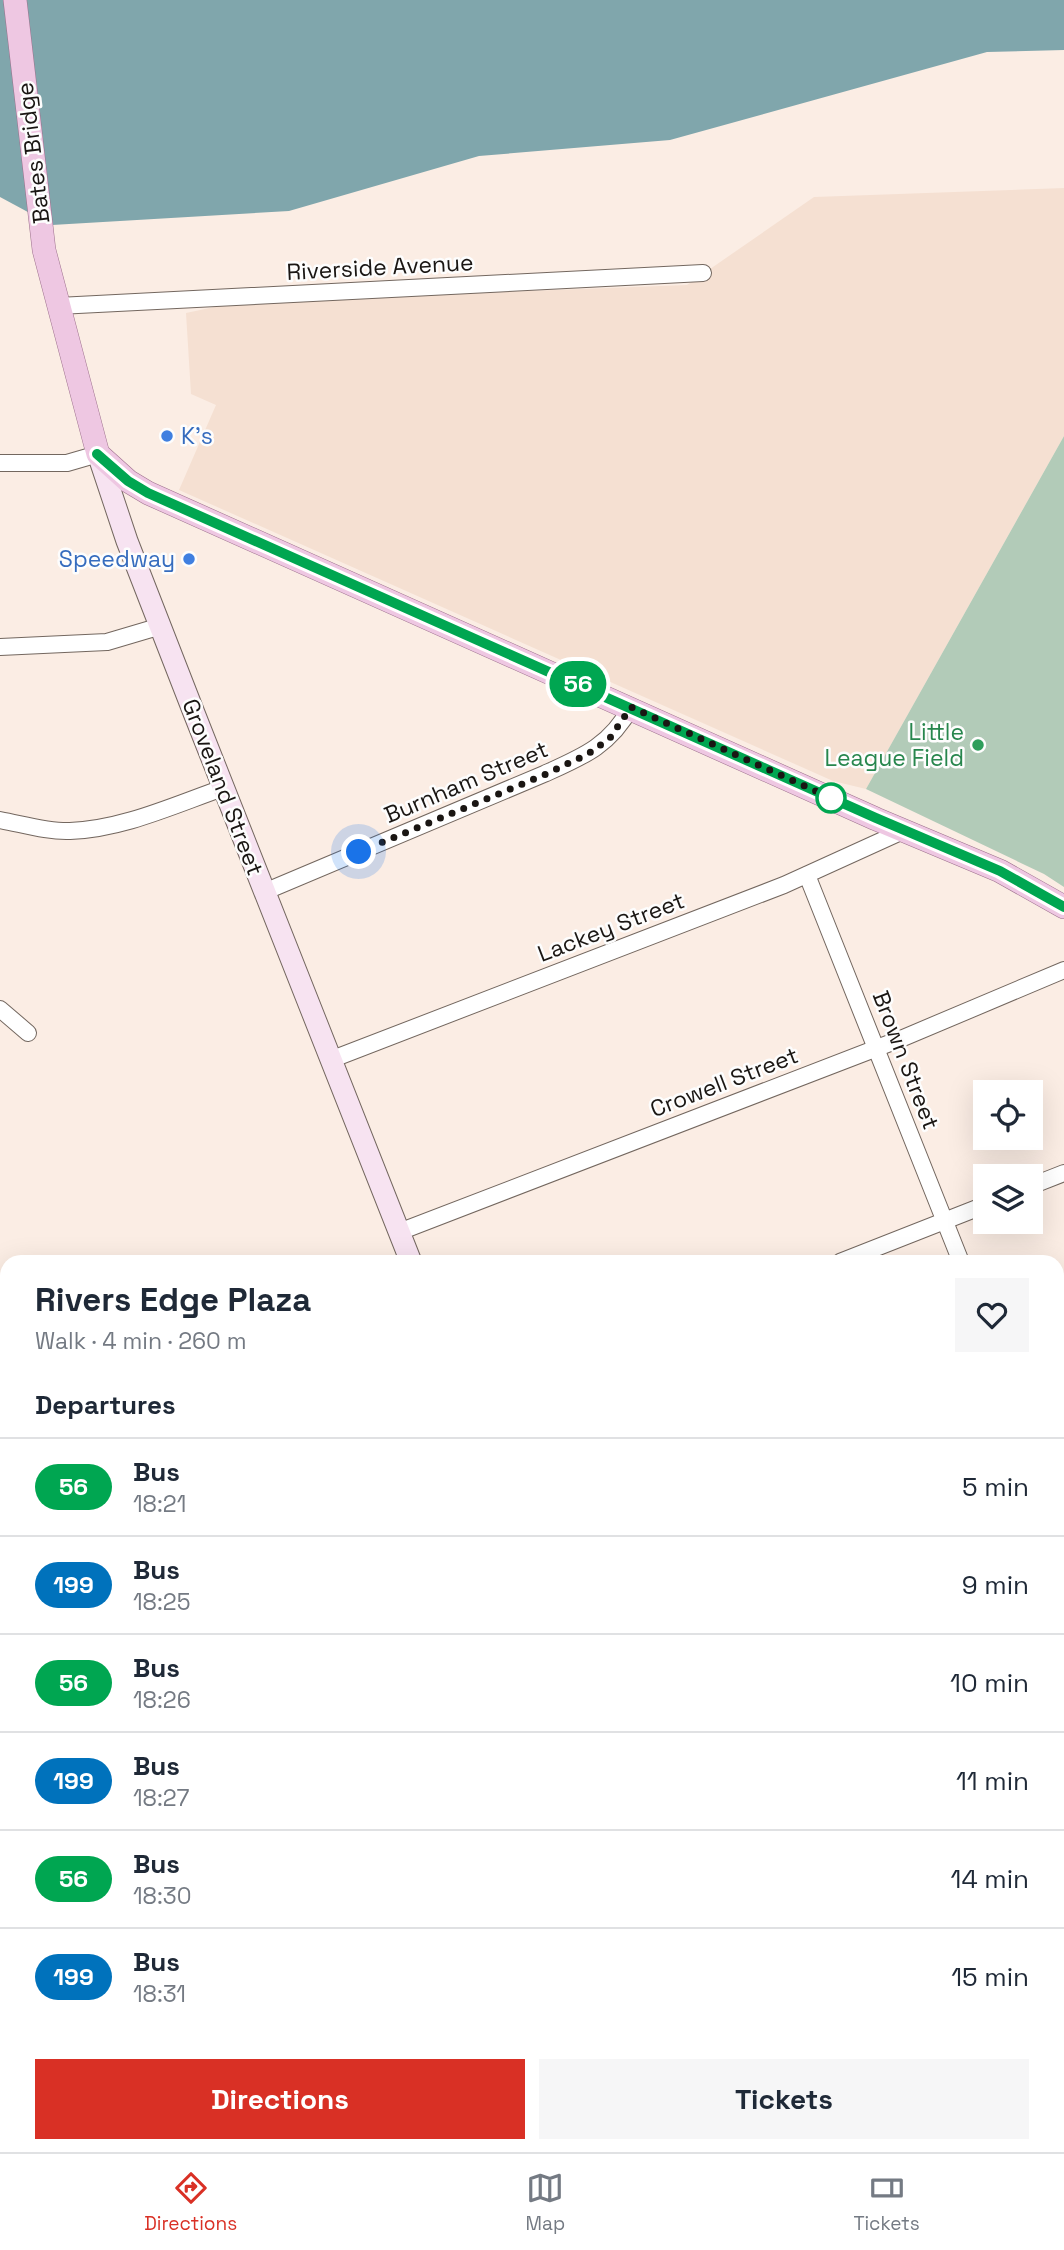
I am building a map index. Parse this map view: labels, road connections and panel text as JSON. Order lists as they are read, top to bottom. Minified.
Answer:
{"streets":{"main road":["Bates Bridge","Groveland Street"],"street":["Riverside Avenue","Burnham Street","Lackey Street","Brown Street","Crowell Street"]},"crossings":[["Bates Bridge","Riverside Avenue"],["Bates Bridge","Groveland Street"],["Riverside Avenue","Groveland Street"],["Burnham Street","Groveland Street"],["Groveland Street","Lackey Street"],["Groveland Street","Crowell Street"],["Lackey Street","Brown Street"],["Brown Street","Crowell Street"]],"places":["K's","Speedway","Little League Field"],"lines":["bus line 56"],"page":{"on_map":"56","heading":[["Rivers Edge Plaza","Walk · 4 min · 260 m"],"Departures"],"list":[{"mark":"56","name":"Bus","note":"18:21","value":"5 min"},{"mark":"199","name":"Bus","note":"18:25","value":"9 min"},{"mark":"56","name":"Bus","note":"18:26","value":"10 min"},{"mark":"199","name":"Bus","note":"18:27","value":"11 min"},{"mark":"56","name":"Bus","note":"18:30","value":"14 min"},{"mark":"199","name":"Bus","note":"18:31","value":"15 min"}],"buttons":["Directions","Tickets"],"tabs":["Directions","Map","Tickets"]}}
